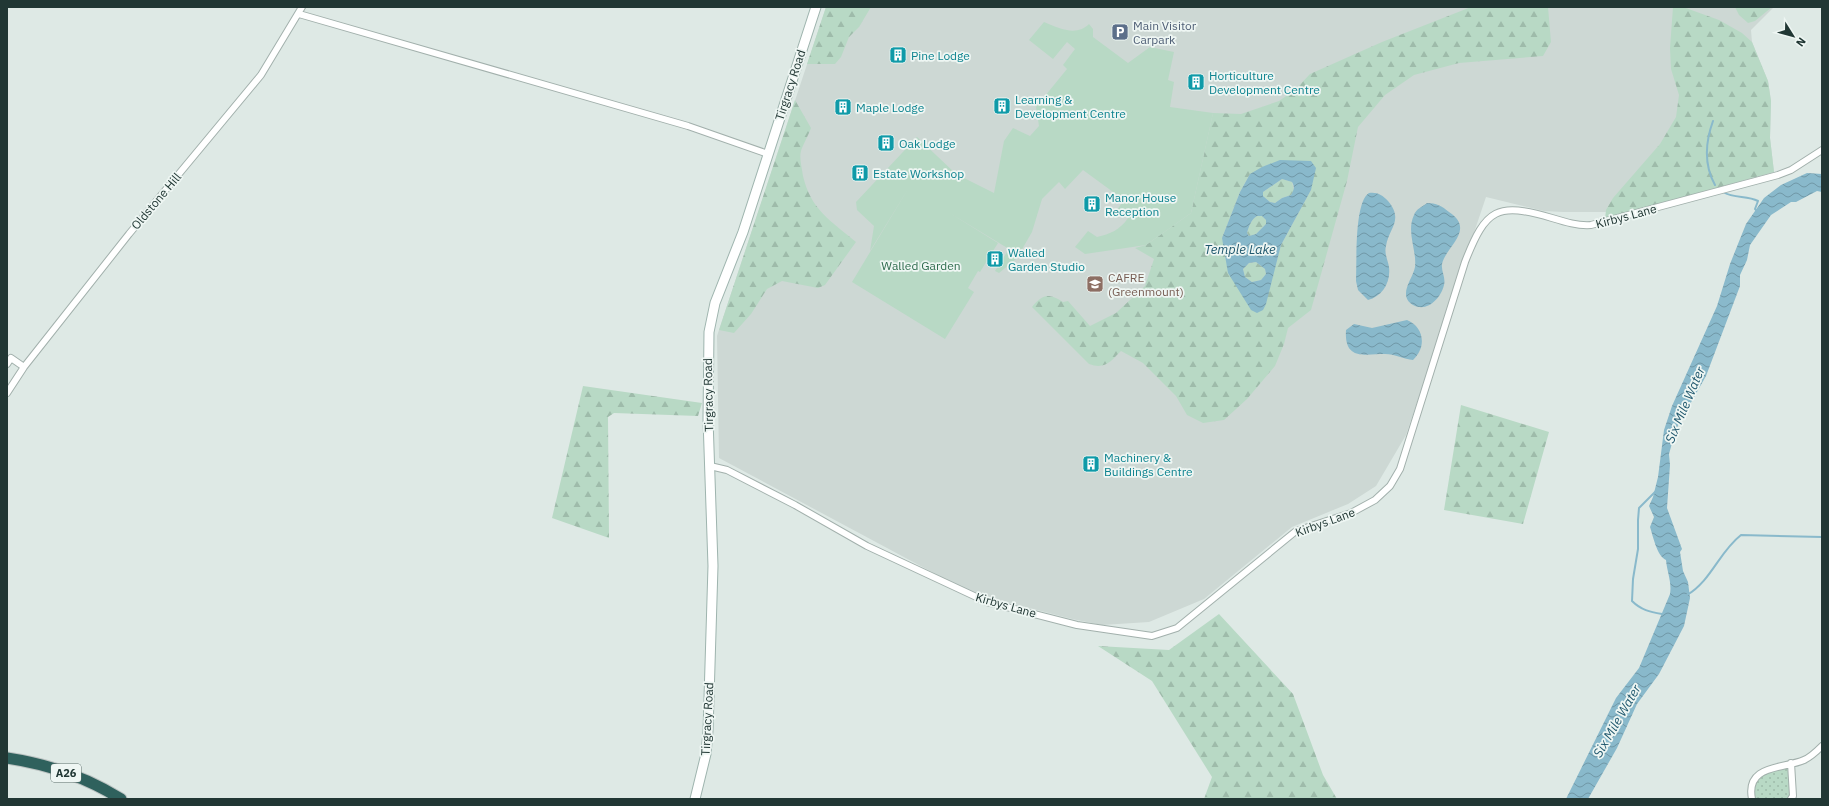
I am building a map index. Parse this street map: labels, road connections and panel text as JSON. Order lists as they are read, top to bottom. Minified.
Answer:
{"streets":{"highway":["A26"],"street":["Tirgracy Road","Oldstone Hill","Kirbys Lane"]},"crossings":[["Tirgracy Road","Kirbys Lane"]],"water":["Temple Lake","Six Mile Water"],"parks":["Walled Garden"],"places":{"parking":["Main Visitor Carpark"],"building":["Pine Lodge","Horticulture Development Centre","Learning & Development Centre","Maple Lodge","Oak Lodge","Estate Workshop","Manor House Reception","Walled Garden Studio","Machinery & Buildings Centre"],"school or university":["CAFRE (Greenmount)"]},"north":"bottom right"}
